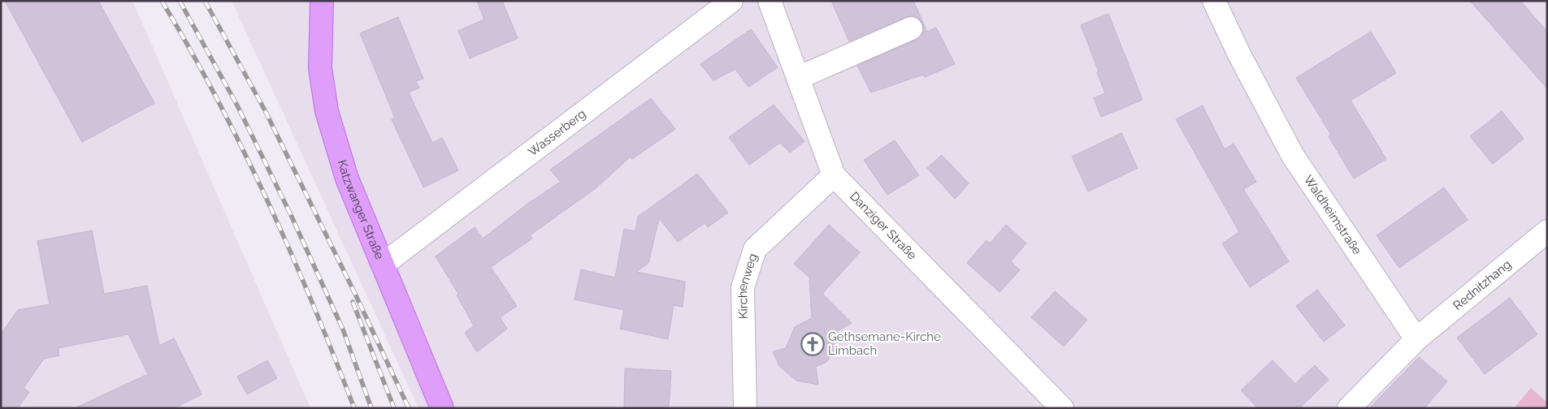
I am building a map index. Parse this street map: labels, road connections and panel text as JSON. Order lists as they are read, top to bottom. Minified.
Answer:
{"streets":{"main road":["Katzwanger Straße"],"street":["Wasserberg","Waldheimstraße","Danziger Straße","Rednitzhang","Kirchenweg"]},"crossings":[["Wasserberg","Katzwanger Straße"],["Waldheimstraße","Rednitzhang"],["Danziger Straße","Kirchenweg"]],"places":{"church":["Gethsemane-Kirche Limbach"]}}
